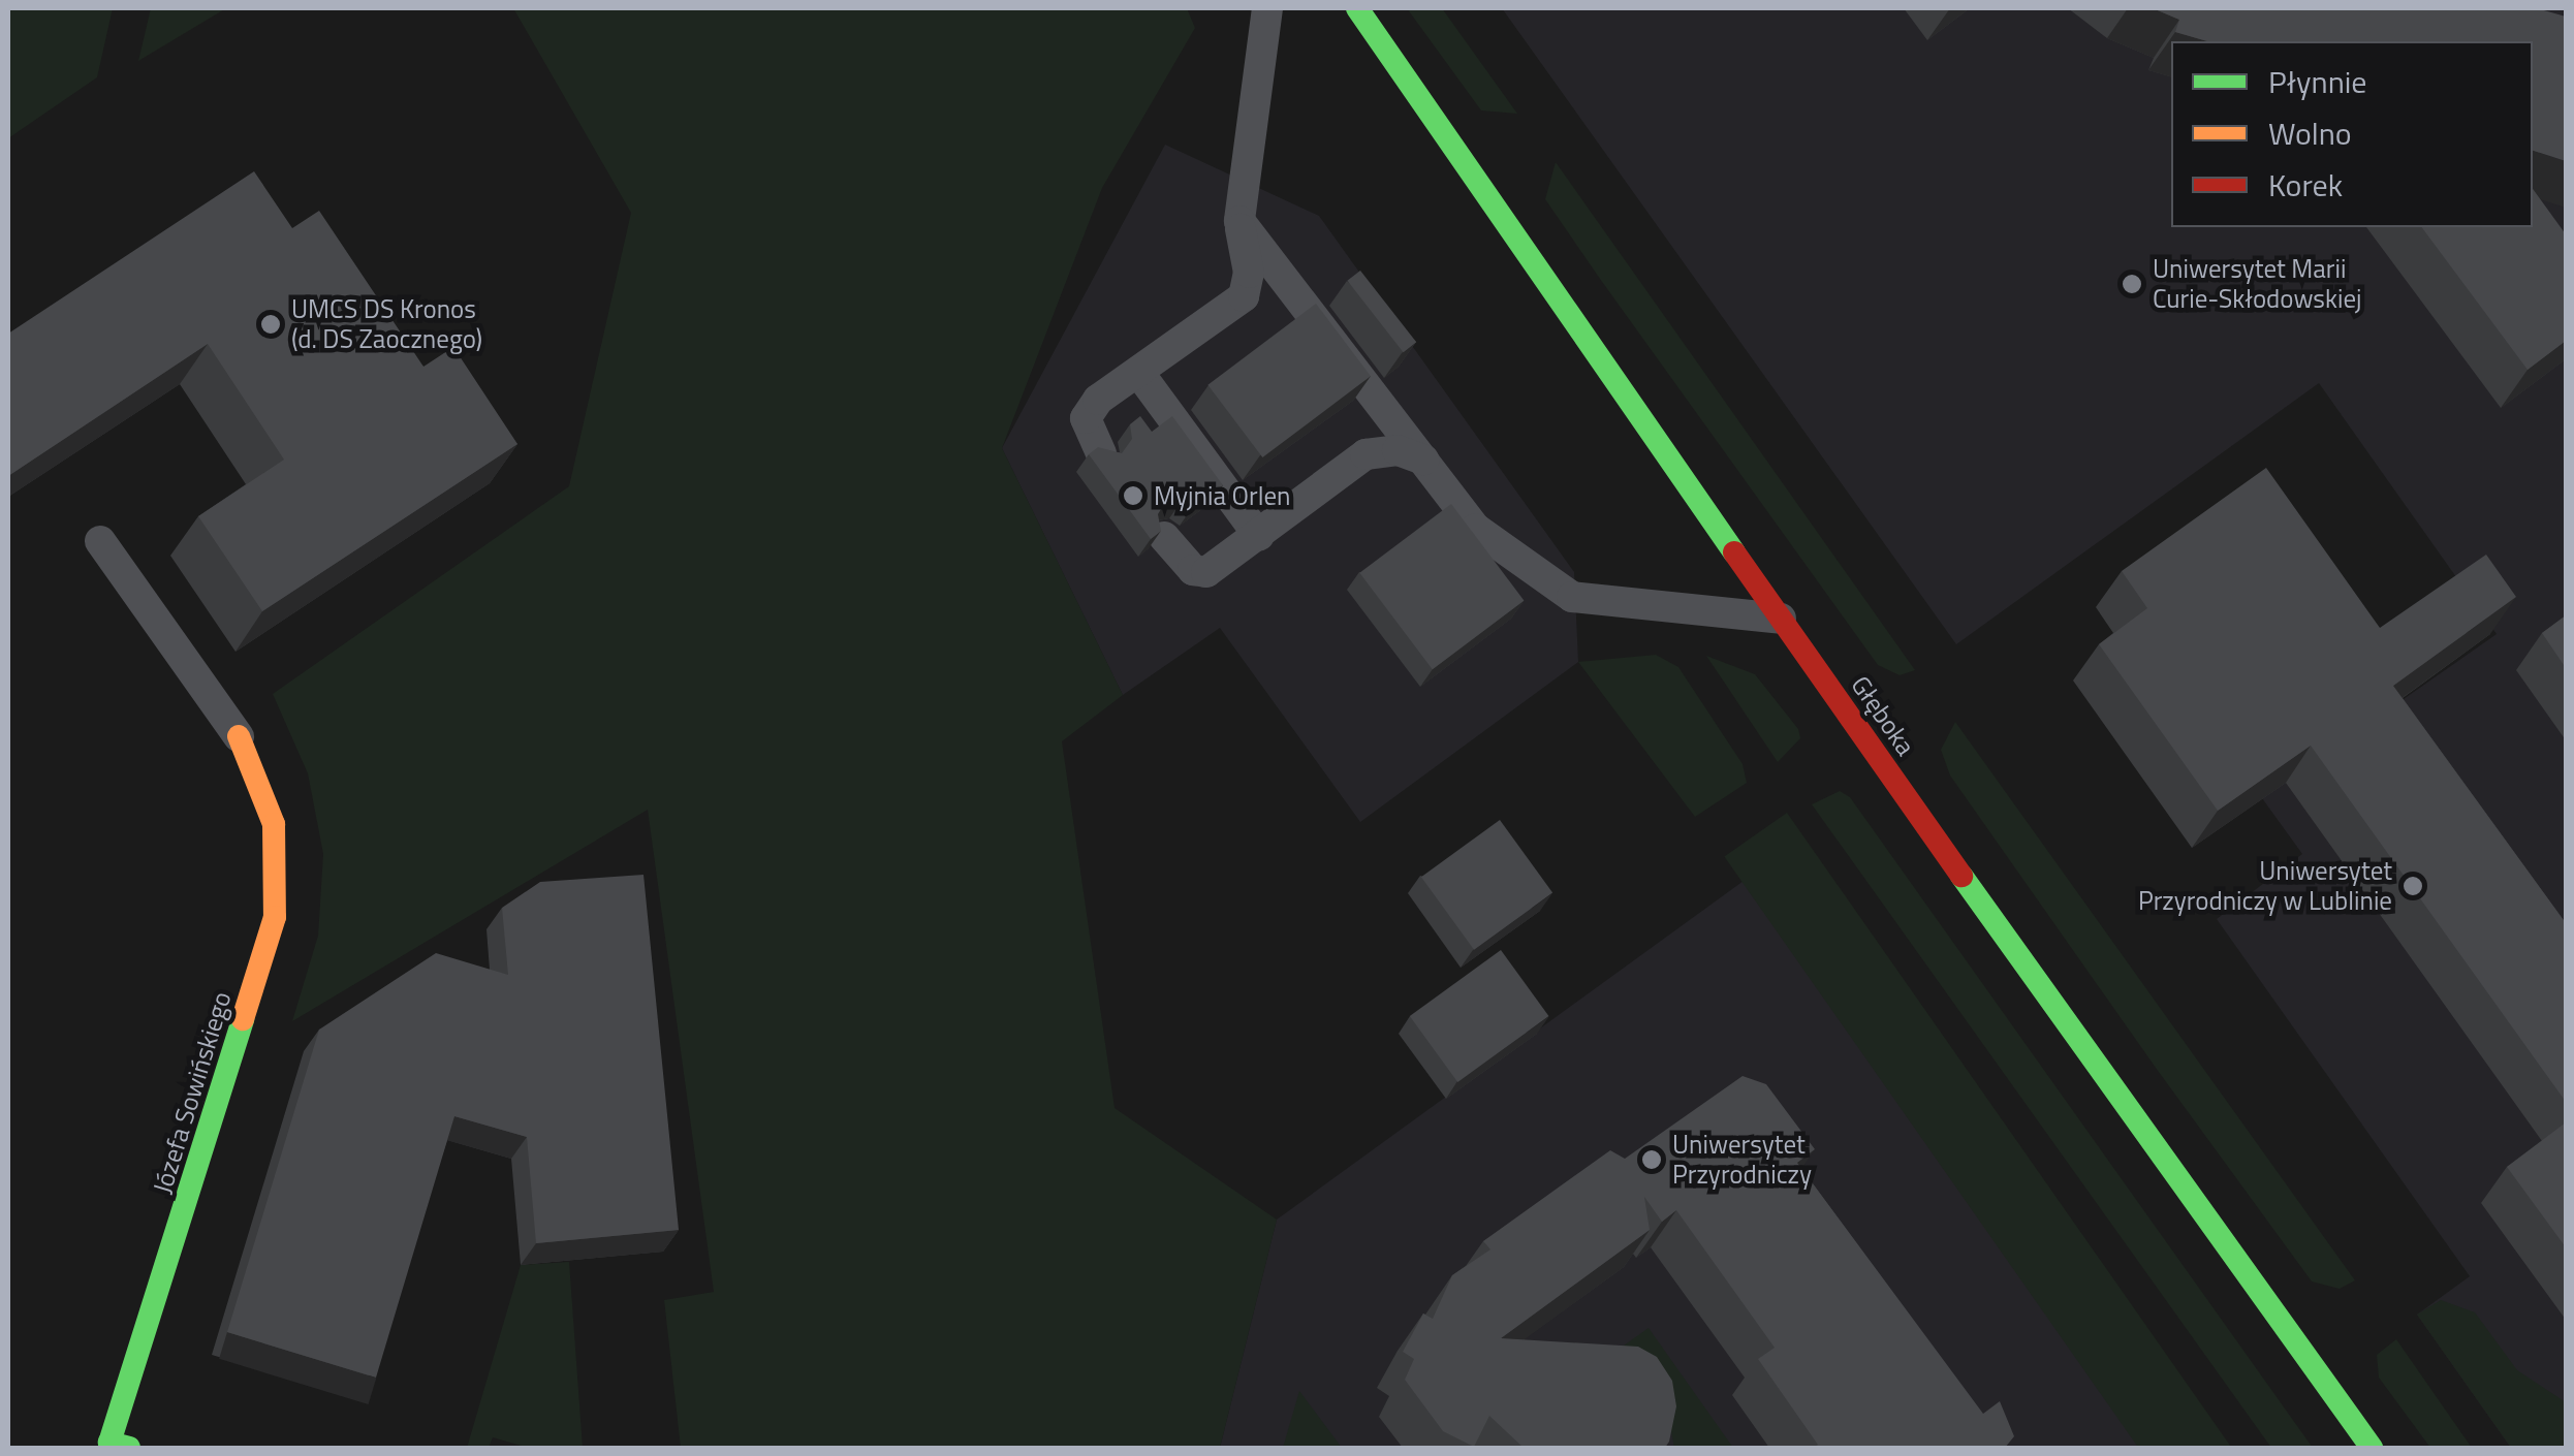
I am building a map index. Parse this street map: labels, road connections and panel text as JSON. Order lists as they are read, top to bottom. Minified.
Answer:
{"streets":{"street":["Głęboka","Józefa Sowińskiego"]},"places":["Uniwersytet Marii Curie-Skłodowskiej","UMCS DS Kronos (d. DS Zaocznego)","Myjnia Orlen","Uniwersytet Przyrodniczy w Lublinie","Uniwersytet Przyrodniczy"],"legend":["Płynnie","Wolno","Korek"]}
